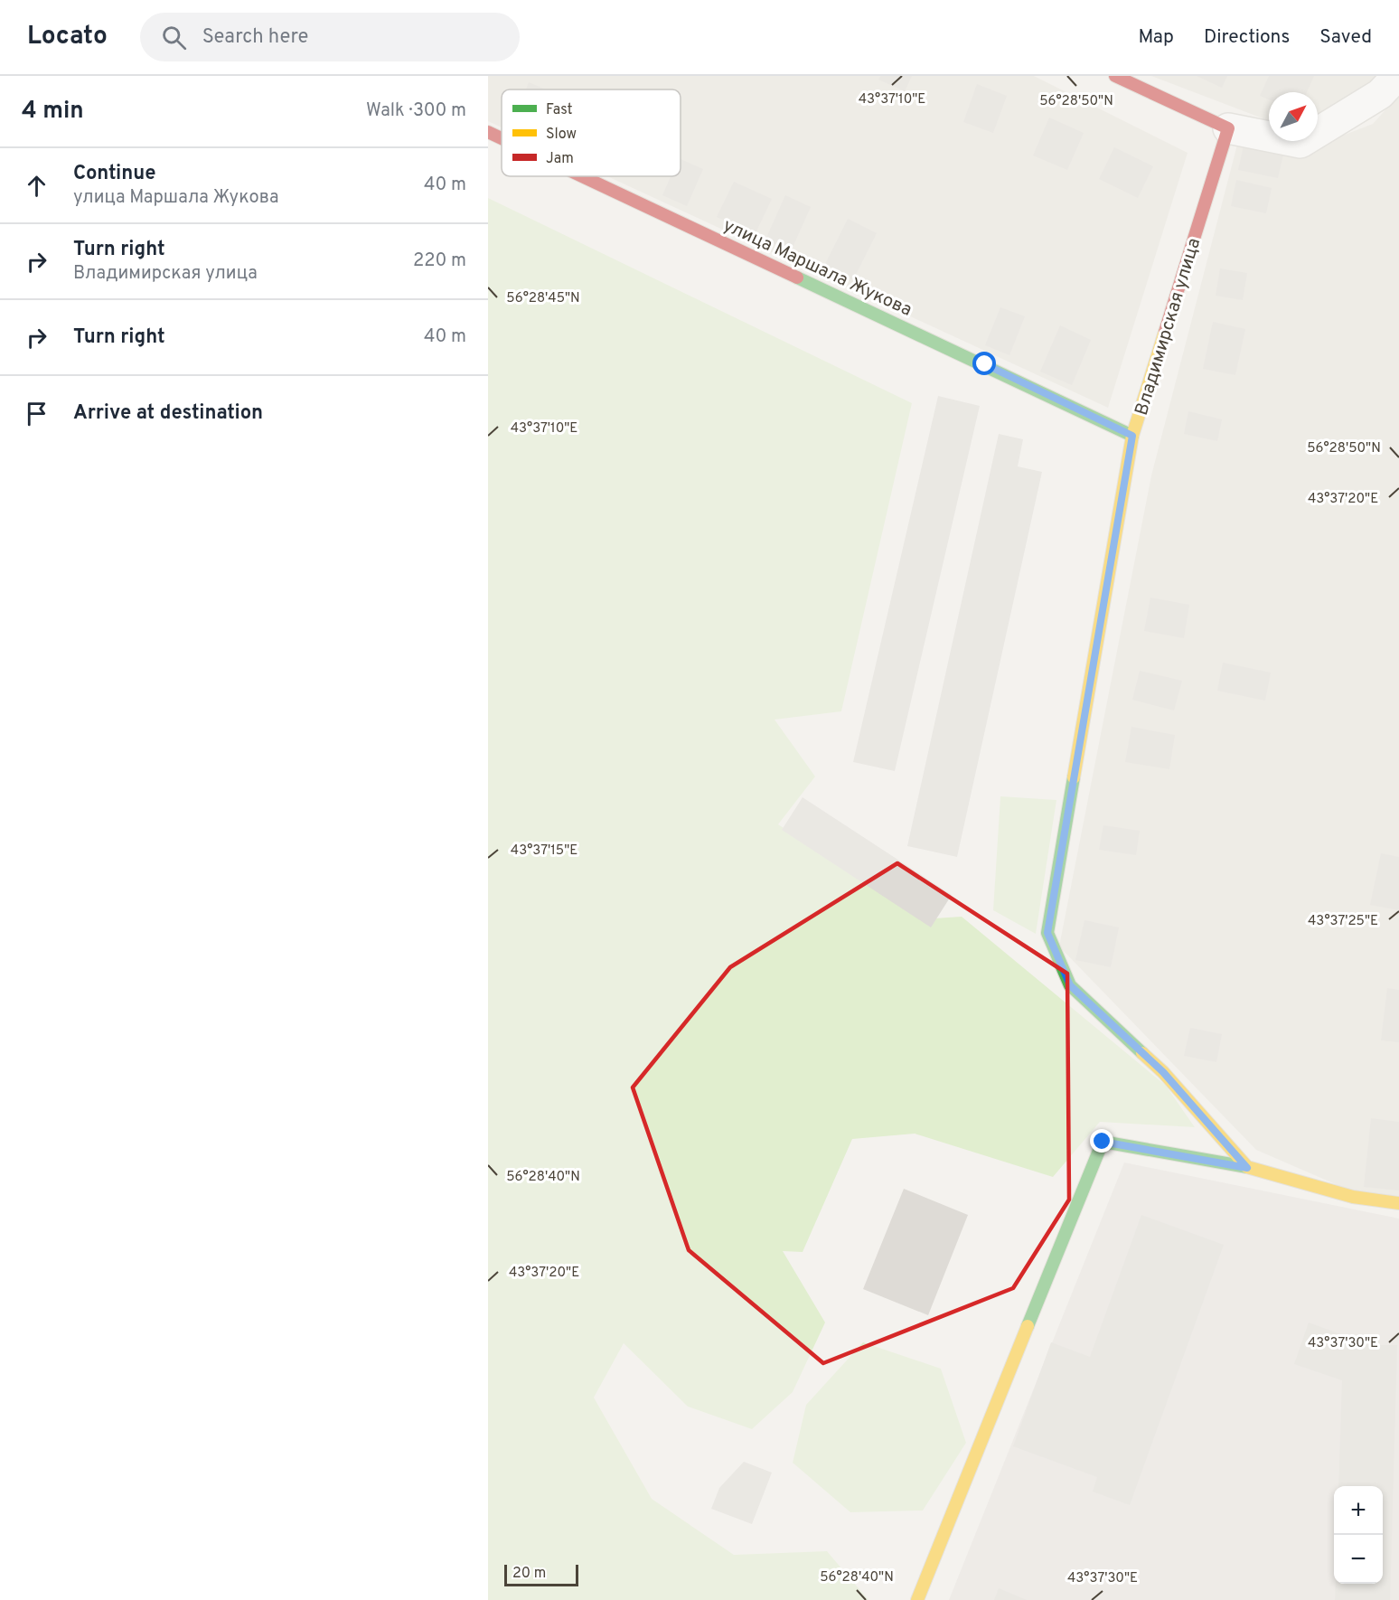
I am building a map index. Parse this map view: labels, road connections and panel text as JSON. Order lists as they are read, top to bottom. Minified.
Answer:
{"streets":{"street":["улица Маршала Жукова","Владимирская улица"]},"crossings":[["улица Маршала Жукова","Владимирская улица"]],"legend":["Fast","Slow","Jam"],"scale_bar":"20 m","north":"top right","page":{"header":"Locato","search":"Search here","nav":["Map","Directions","Saved"],"heading":["4 min","Walk · 300 m"],"list":[["Continue","улица Маршала Жукова","40 m"],["Turn right","Владимирская улица","220 m"],["Turn right","40 m"],"Arrive at destination"],"map_buttons":["+","−"],"scale":"20 m"},"coordinates":["43°37'10\"E","56°28'50\"N","56°28'45\"N","43°37'20\"E","43°37'15\"E","43°37'25\"E","56°28'40\"N","43°37'30\"E"]}
